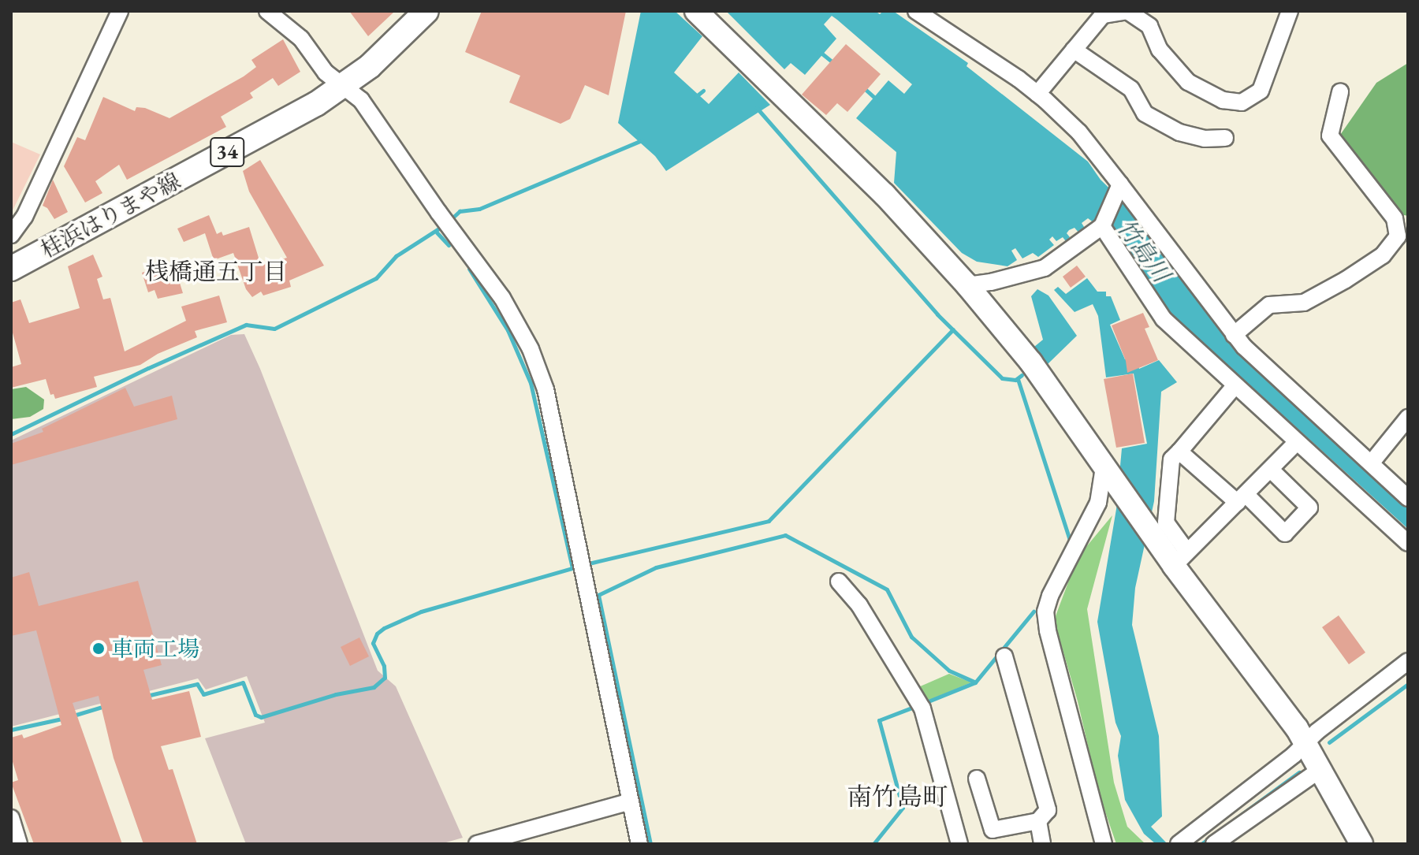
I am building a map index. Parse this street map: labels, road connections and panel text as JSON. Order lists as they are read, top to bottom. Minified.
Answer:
{"streets":{"main road":["34","桂浜はりまや線"]},"districts":["桟橋通五丁目","南竹島町"],"water":["竹島川"],"places":["車両工場"]}
